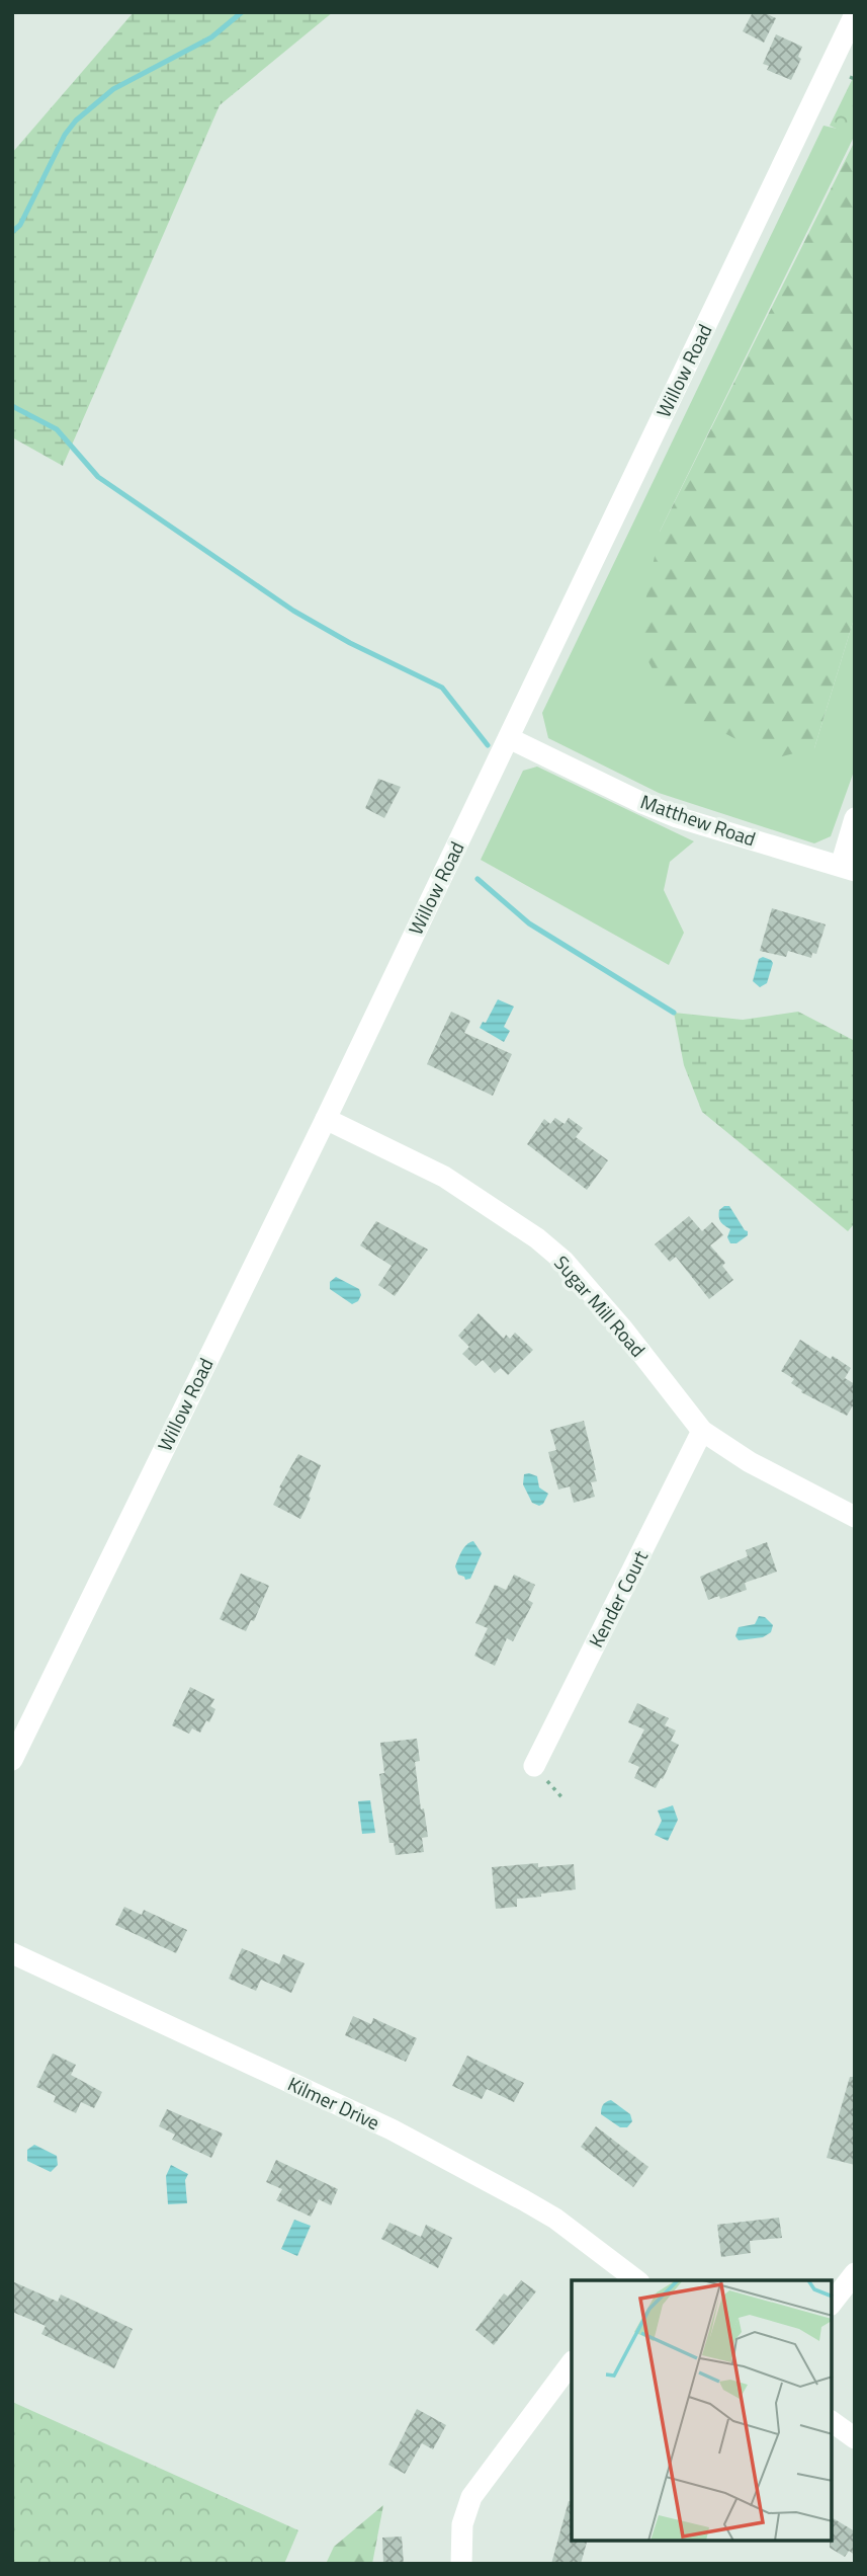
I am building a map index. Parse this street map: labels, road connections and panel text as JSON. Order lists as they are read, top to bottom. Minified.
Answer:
{"streets":{"street":["Willow Road","Matthew Road","Sugar Mill Road","Kender Court","Kilmer Drive"]},"crossings":[["Willow Road","Matthew Road"],["Willow Road","Sugar Mill Road"],["Sugar Mill Road","Kender Court"]]}
